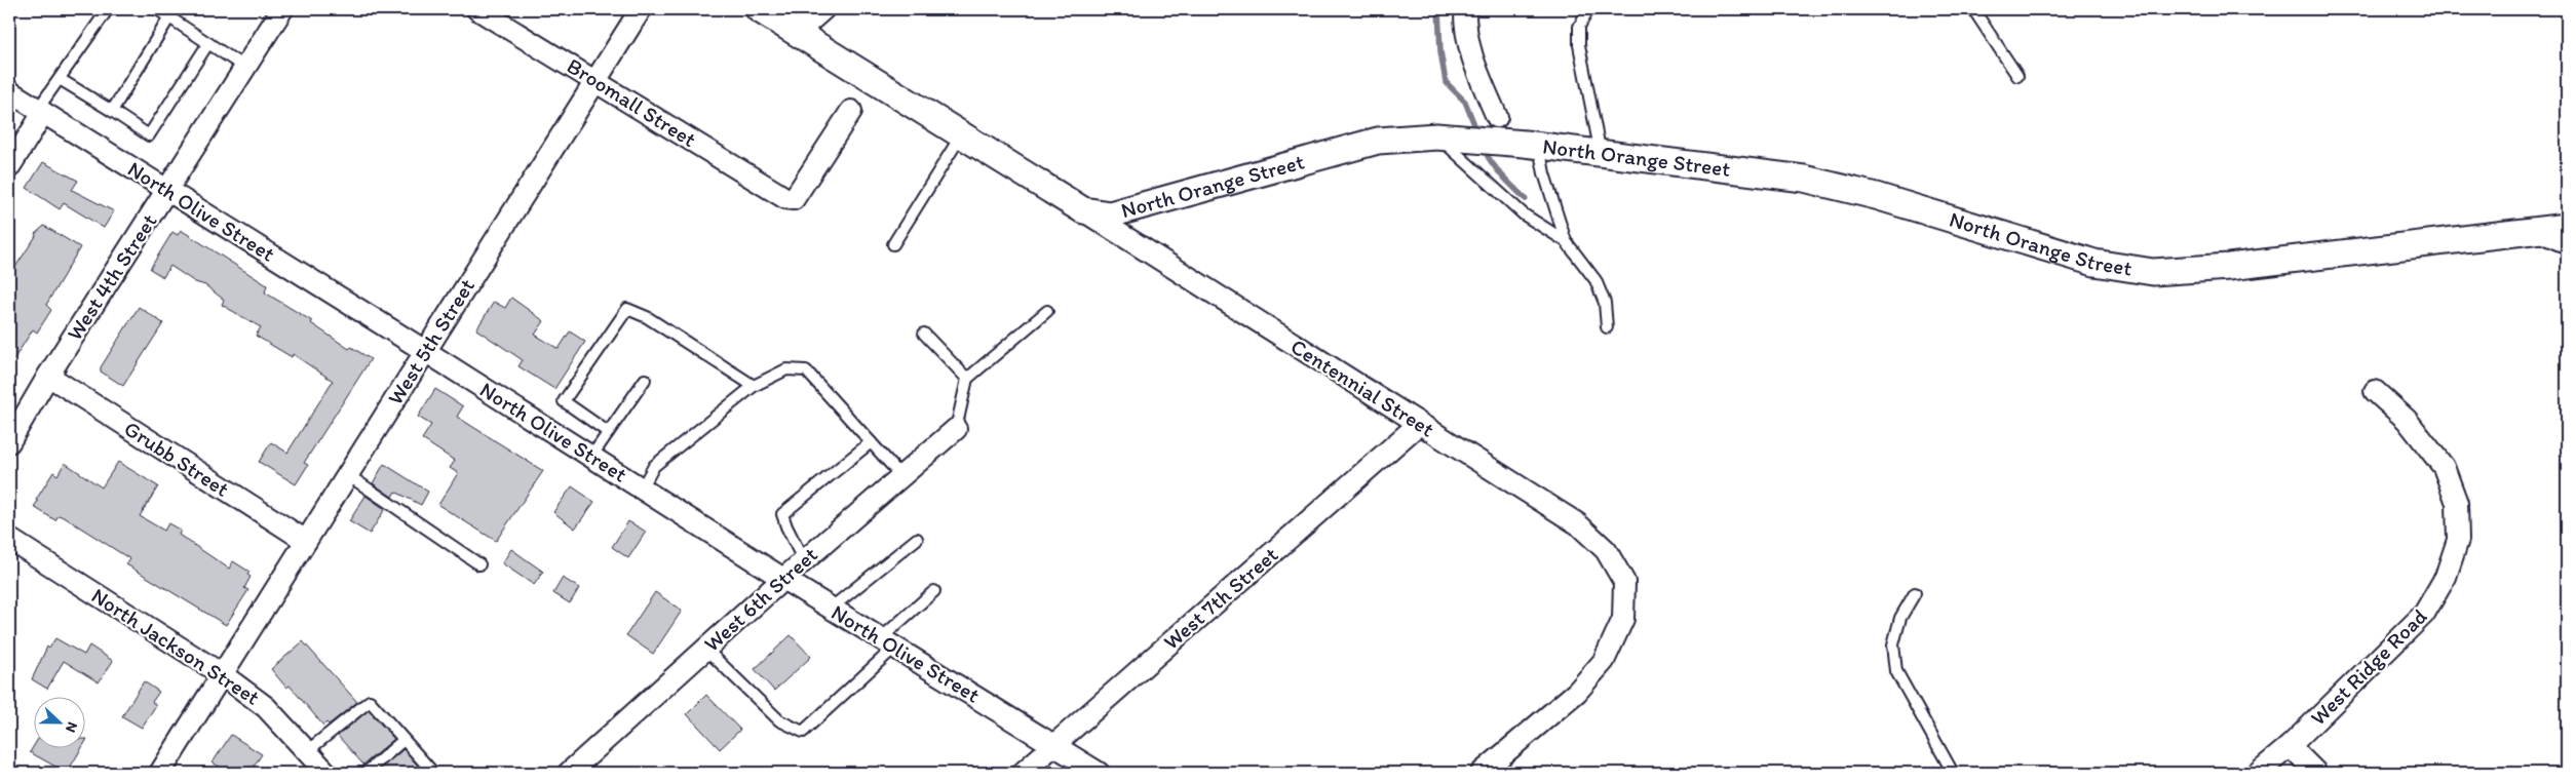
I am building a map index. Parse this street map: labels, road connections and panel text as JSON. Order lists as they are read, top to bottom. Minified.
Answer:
{"streets":{"street":["Broomall Street","North Orange Street","North Olive Street","West 4th Street","West 5th Street","Centennial Street","Grubb Street","West 7th Street","West 6th Street","North Jackson Street","West Ridge Road"]},"crossings":[["Broomall Street","West 5th Street"],["North Orange Street","Centennial Street"],["North Olive Street","West 4th Street"],["North Olive Street","West 5th Street"],["North Olive Street","West 7th Street"],["North Olive Street","West 6th Street"],["West 4th Street","Grubb Street"],["West 5th Street","Grubb Street"],["West 5th Street","North Jackson Street"],["Centennial Street","West 7th Street"]],"north":"right"}
